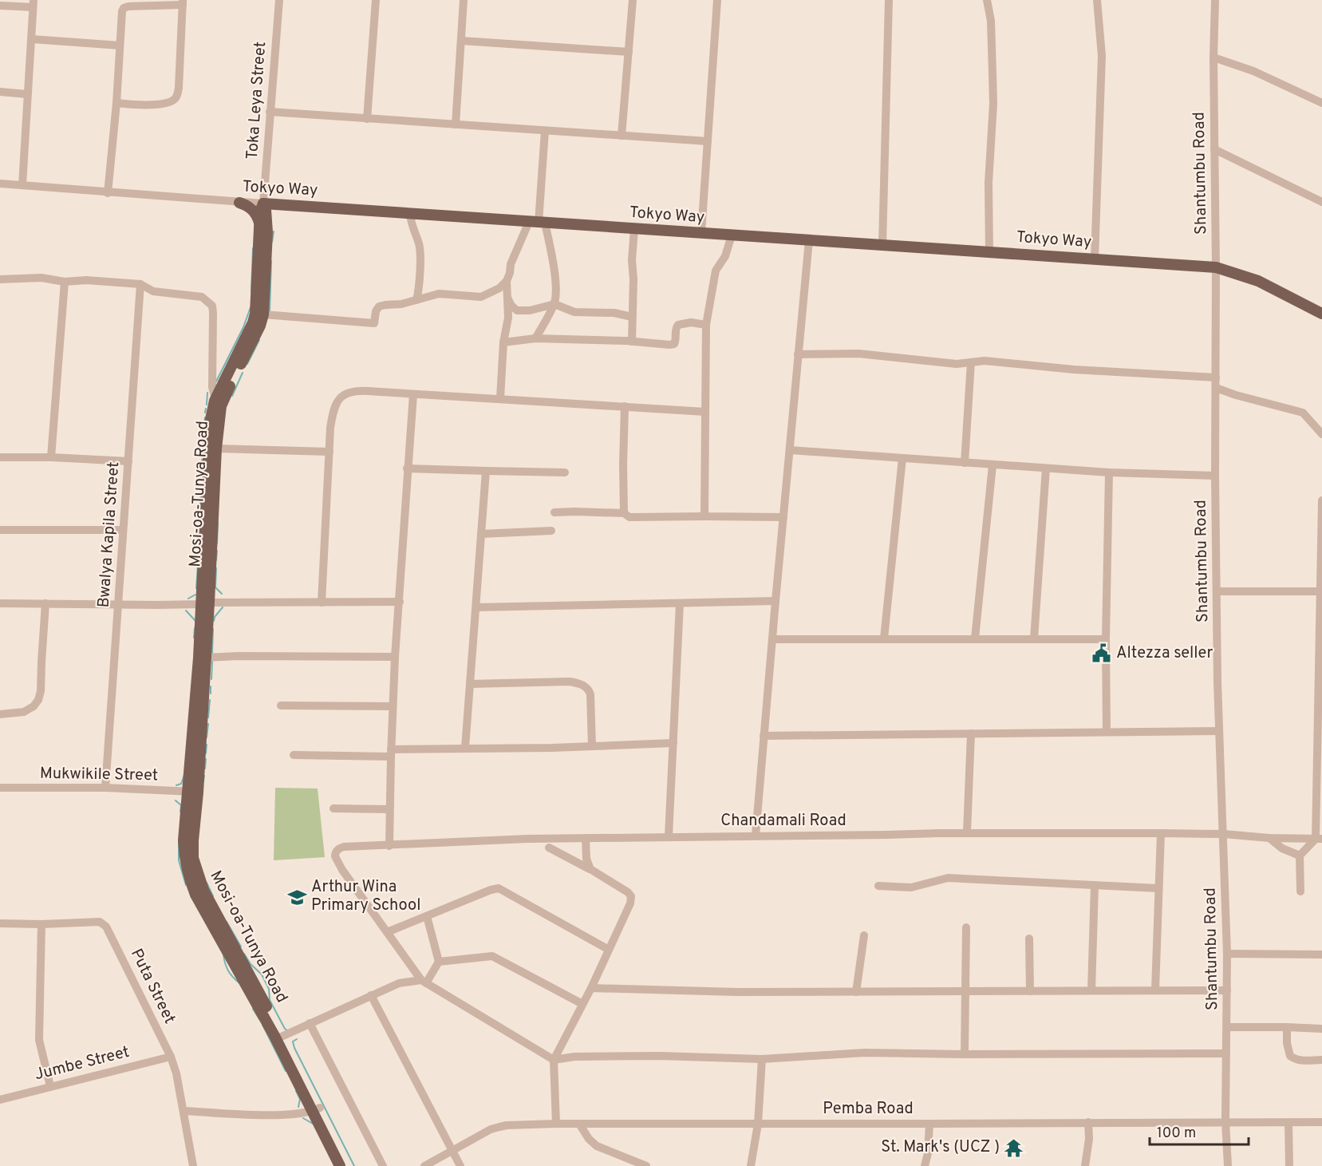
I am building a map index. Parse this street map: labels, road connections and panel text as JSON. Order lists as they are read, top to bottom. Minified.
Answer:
{"streets":{"main road":["Tokyo Way","Mosi-oa-Tunya Road"],"street":["Toka Leya Street","Shantumbu Road","Bwalya Kapila Street","Mukwikile Street","Chandamali Road","Puta Street","Jumbe Street","Pemba Road"]},"crossings":[["Toka Leya Street","Tokyo Way"],["Toka Leya Street","Mosi-oa-Tunya Road"],["Shantumbu Road","Tokyo Way"],["Shantumbu Road","Chandamali Road"],["Shantumbu Road","Pemba Road"],["Tokyo Way","Mosi-oa-Tunya Road"],["Mosi-oa-Tunya Road","Mukwikile Street"],["Bwalya Kapila Street","Mukwikile Street"],["Puta Street","Jumbe Street"]],"places":{"public building":["Altezza seller"],"school or university":["Arthur Wina Primary School"],"temple":["St. Mark's (UCZ )"]},"scale_bar":"100 m"}
